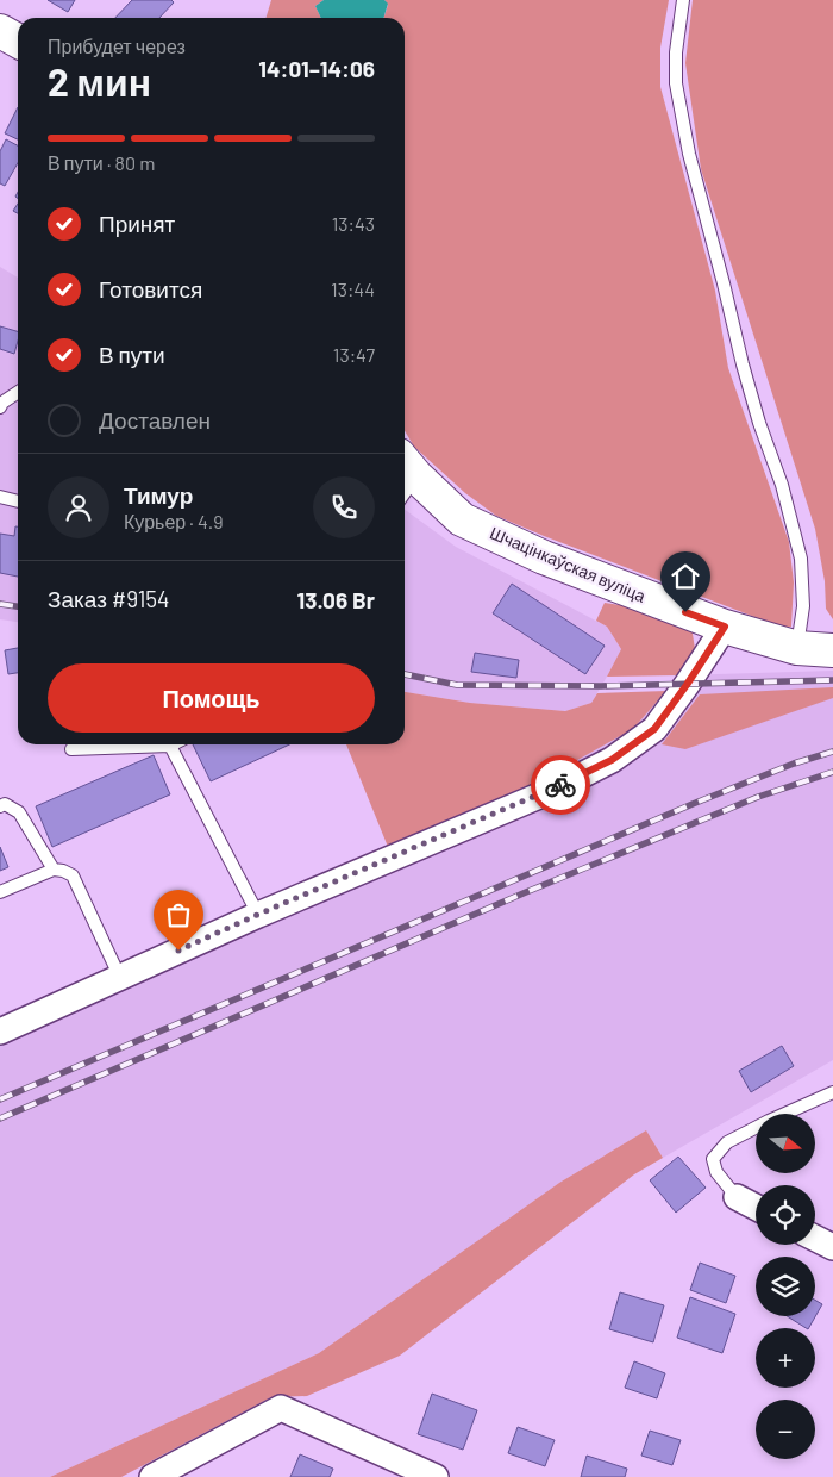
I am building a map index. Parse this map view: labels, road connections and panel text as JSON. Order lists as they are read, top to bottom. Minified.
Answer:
{"streets":{"street":["Шчацінкаўская вуліца"]},"north":"right","page":{"heading":["2 мин","Прибудет через","14:01–14:06"],"panel":["Тимур","Курьер · 4.9","Заказ #9154","13.06 Br"],"bar":"В пути · 80 m","list":[["Принят","13:43"],["Готовится","13:44"],["В пути","13:47"],"Доставлен"],"buttons":"Помощь","map_buttons":["+","−"]}}
